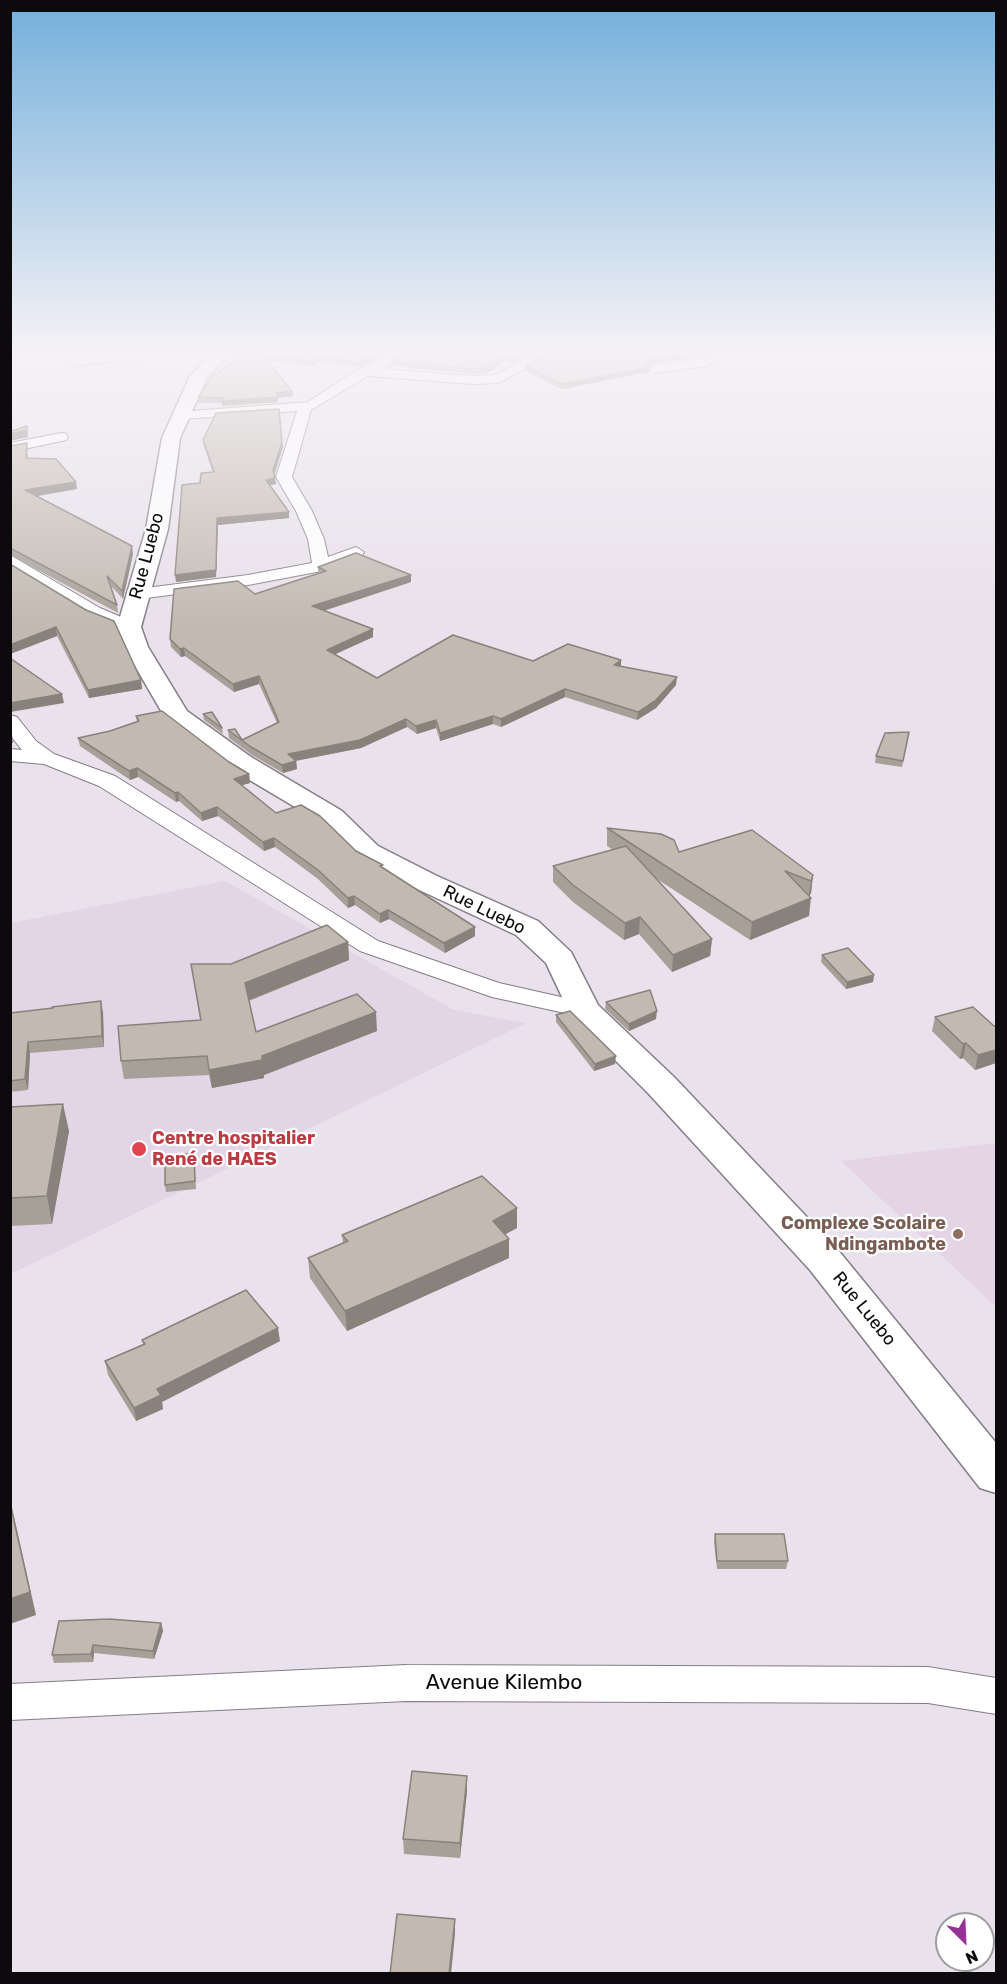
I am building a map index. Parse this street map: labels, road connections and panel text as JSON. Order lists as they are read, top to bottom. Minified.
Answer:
{"streets":{"street":["Rue Luebo","Avenue Kilembo"]},"places":["Centre hospitalier René de HAES","Complexe Scolaire Ndingambote"],"north":"bottom right"}
